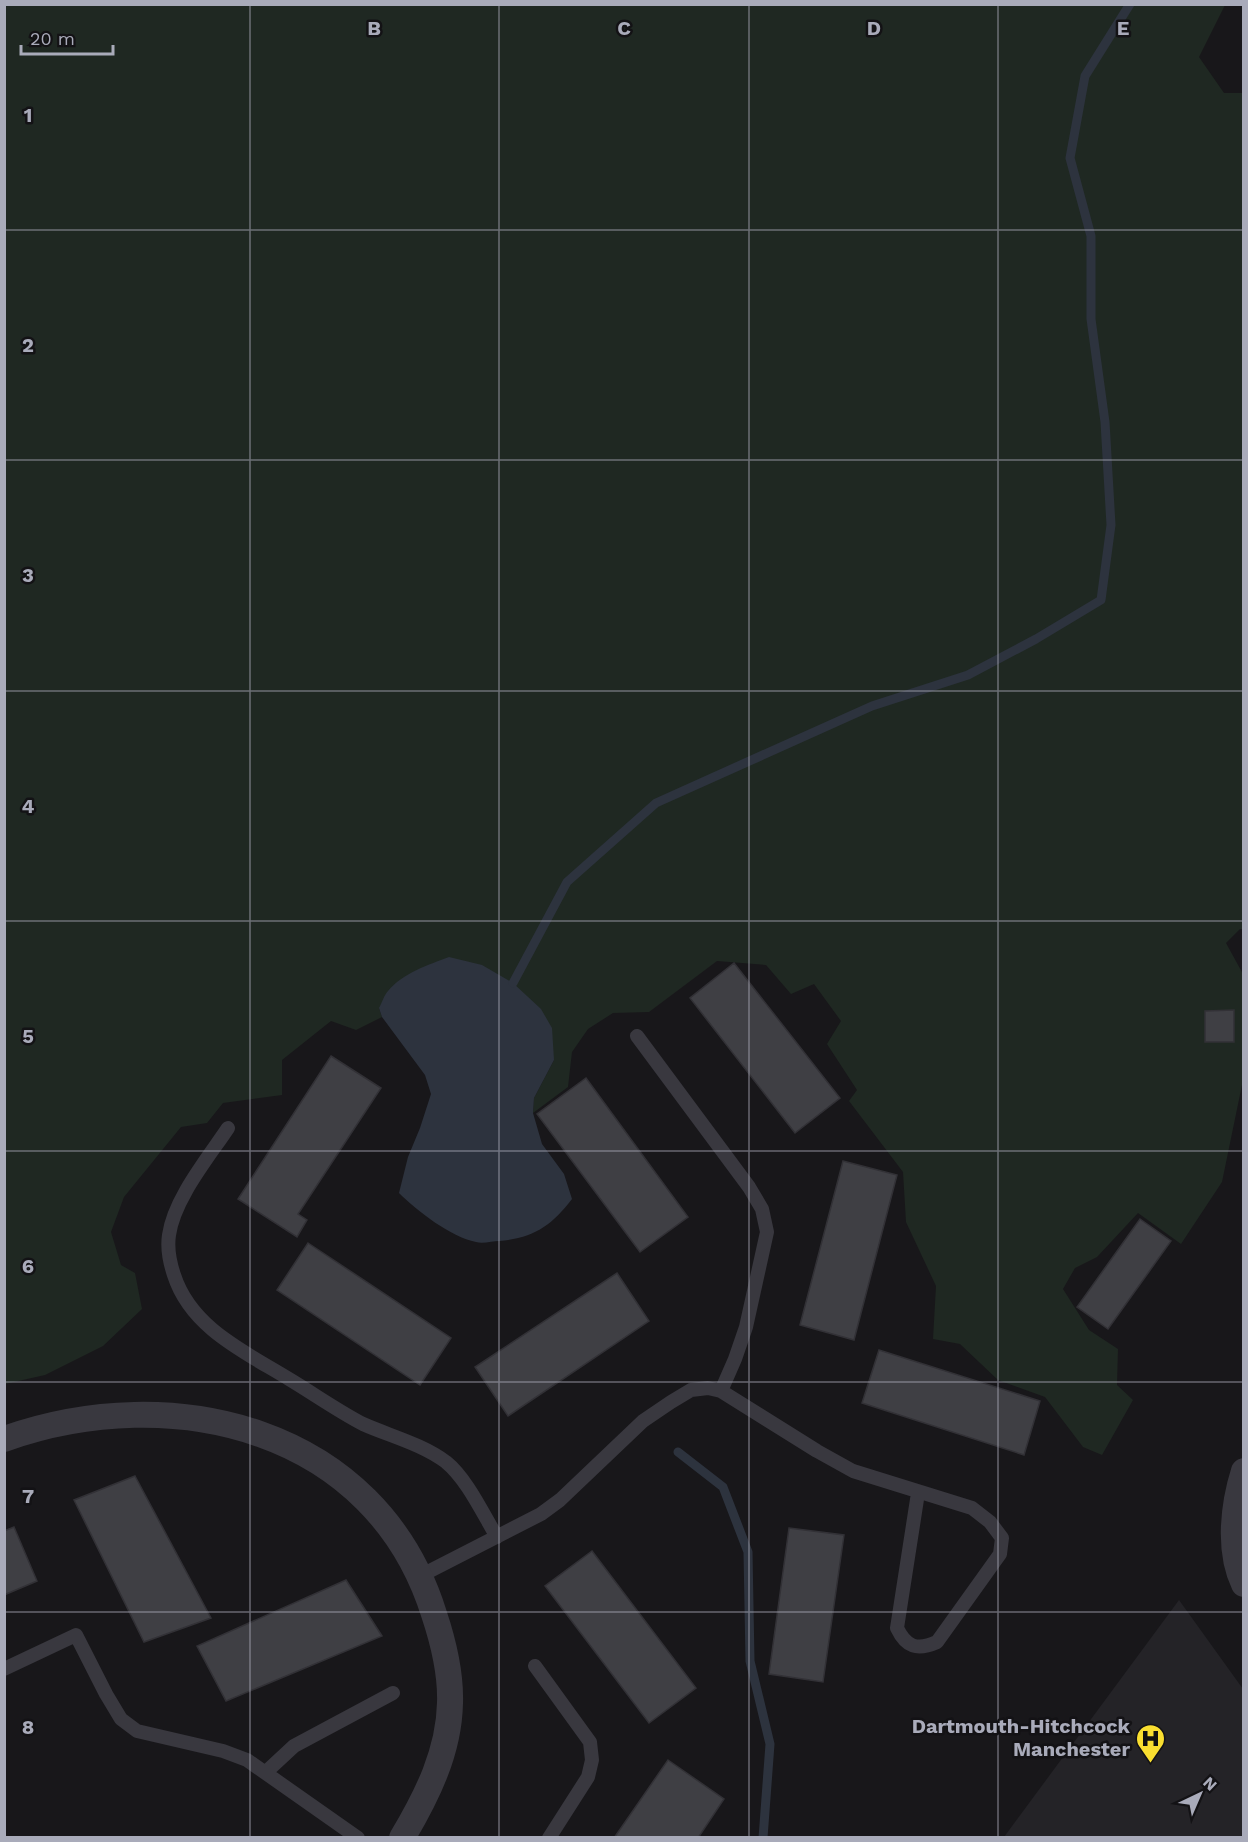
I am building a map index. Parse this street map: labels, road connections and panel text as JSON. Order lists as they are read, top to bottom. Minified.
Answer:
{"places":{"hospital":["Dartmouth-Hitchcock Manchester"]},"scale_bar":"20 m","north":"top right","grid":{"columns":["B","C","D","E"],"rows":["1","2","3","4","5","6","7","8"]}}
